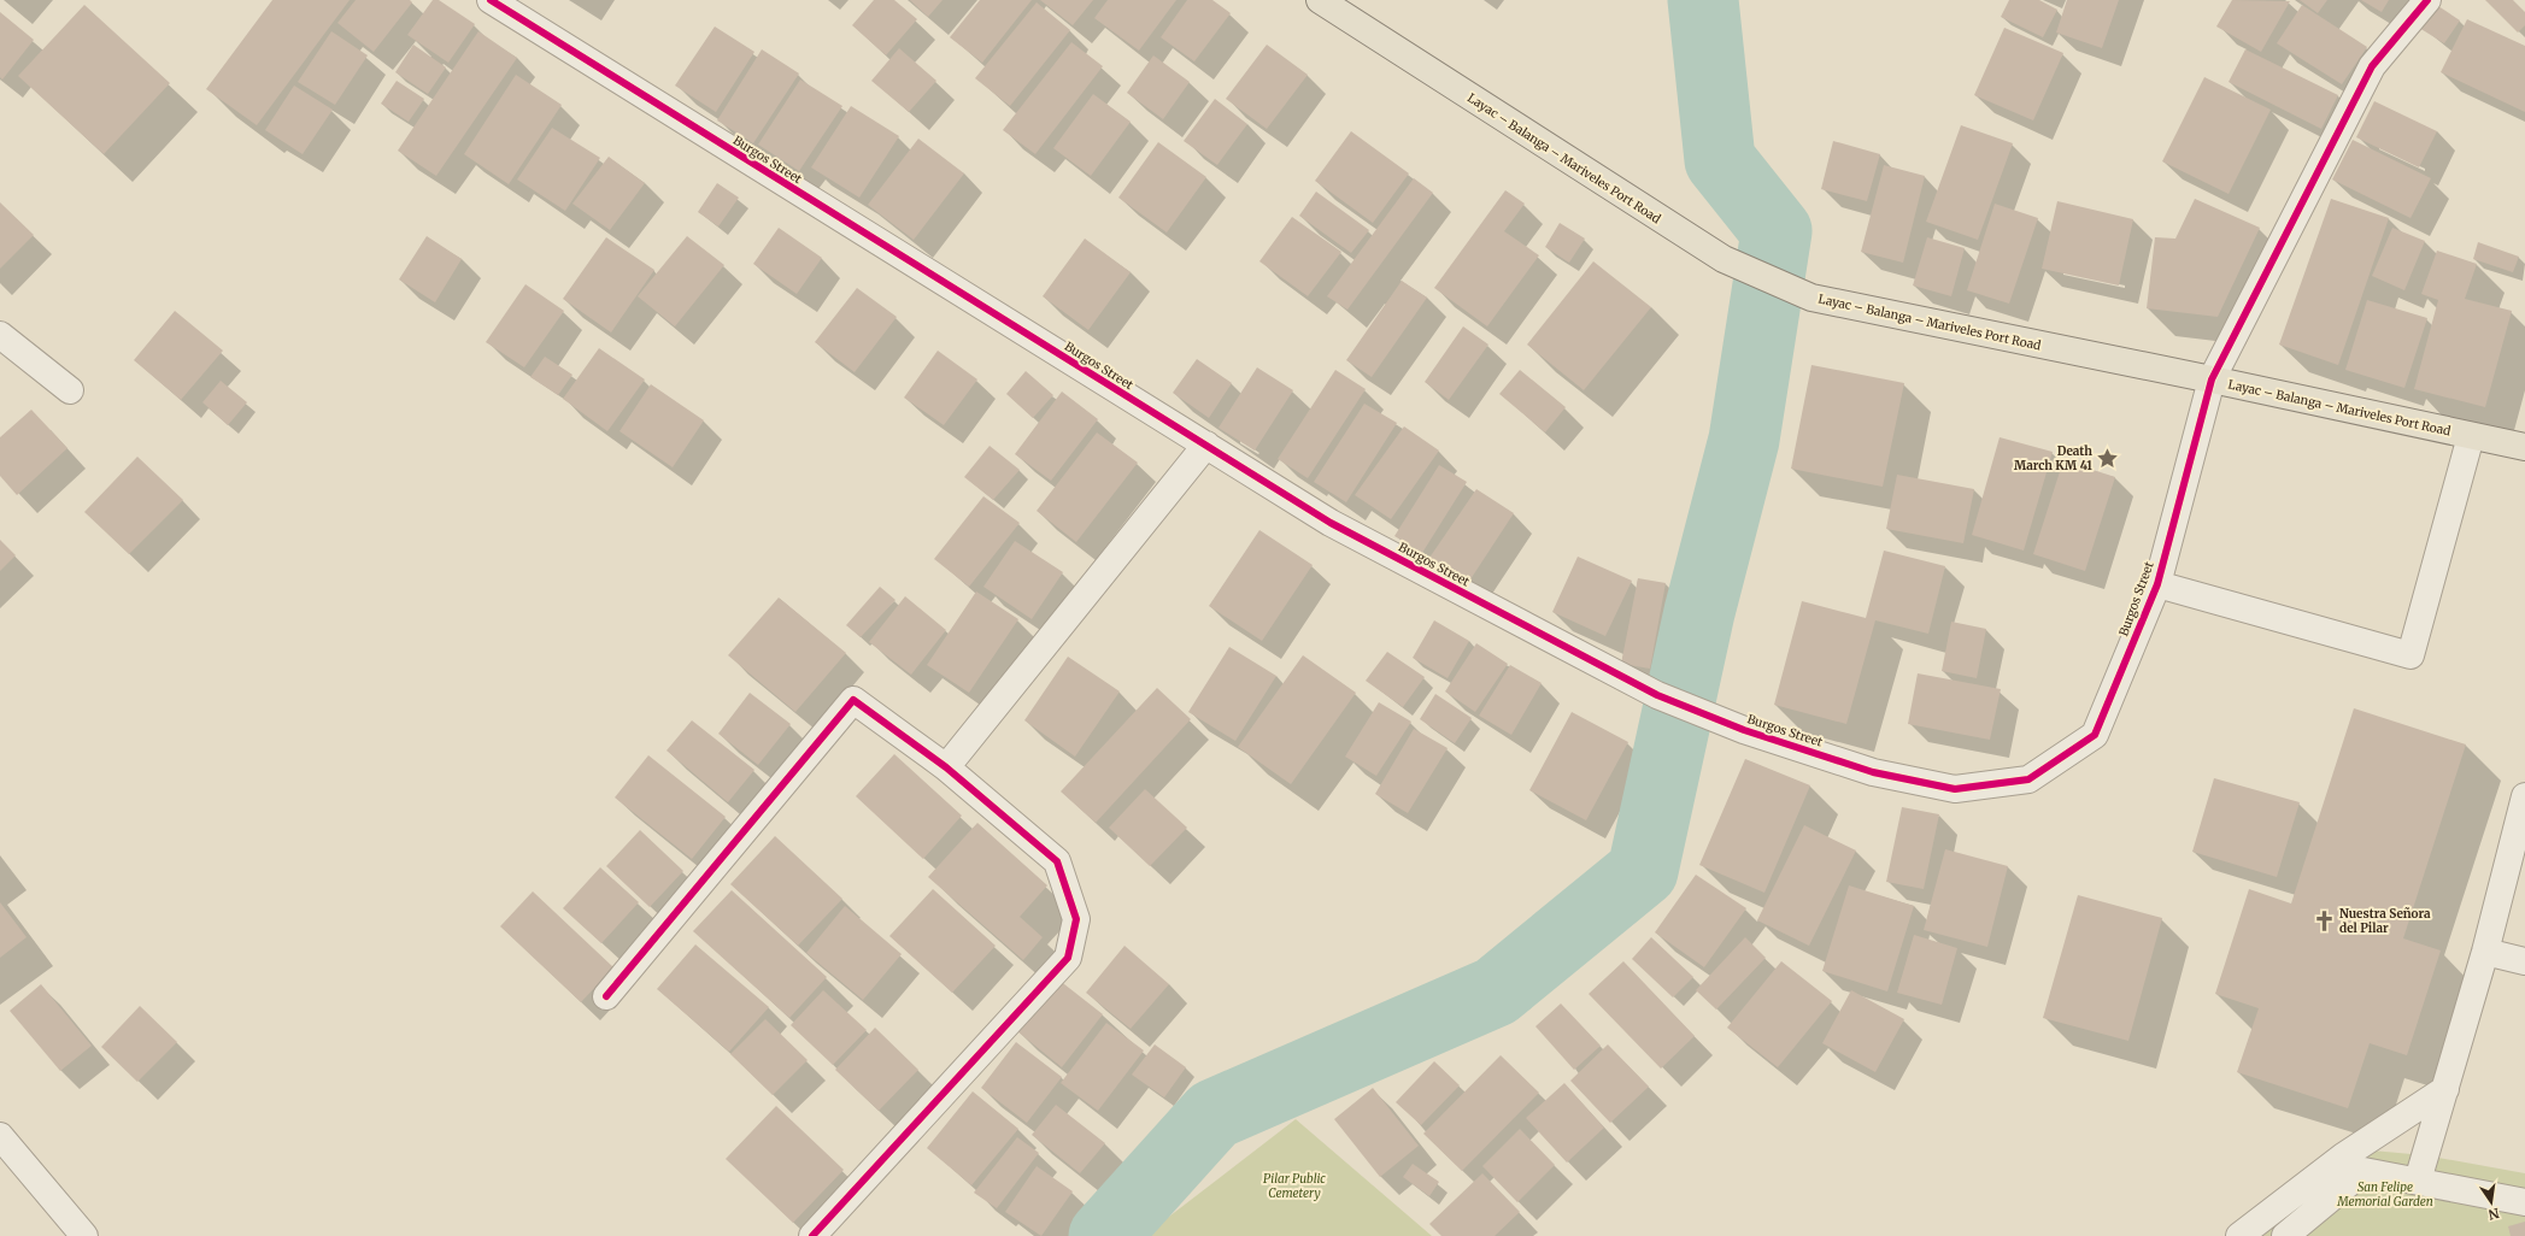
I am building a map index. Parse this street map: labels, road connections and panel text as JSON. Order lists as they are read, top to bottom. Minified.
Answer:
{"streets":{"main road":["Layac – Balanga – Mariveles Port Road"],"street":["Burgos Street"]},"crossings":[["Layac – Balanga – Mariveles Port Road","Burgos Street"]],"parks":["Pilar Public Cemetery","San Felipe Memorial Garden"],"places":{"place":["Death March KM 41"],"church":["Nuestra Señora del Pilar"]},"north":"bottom"}
